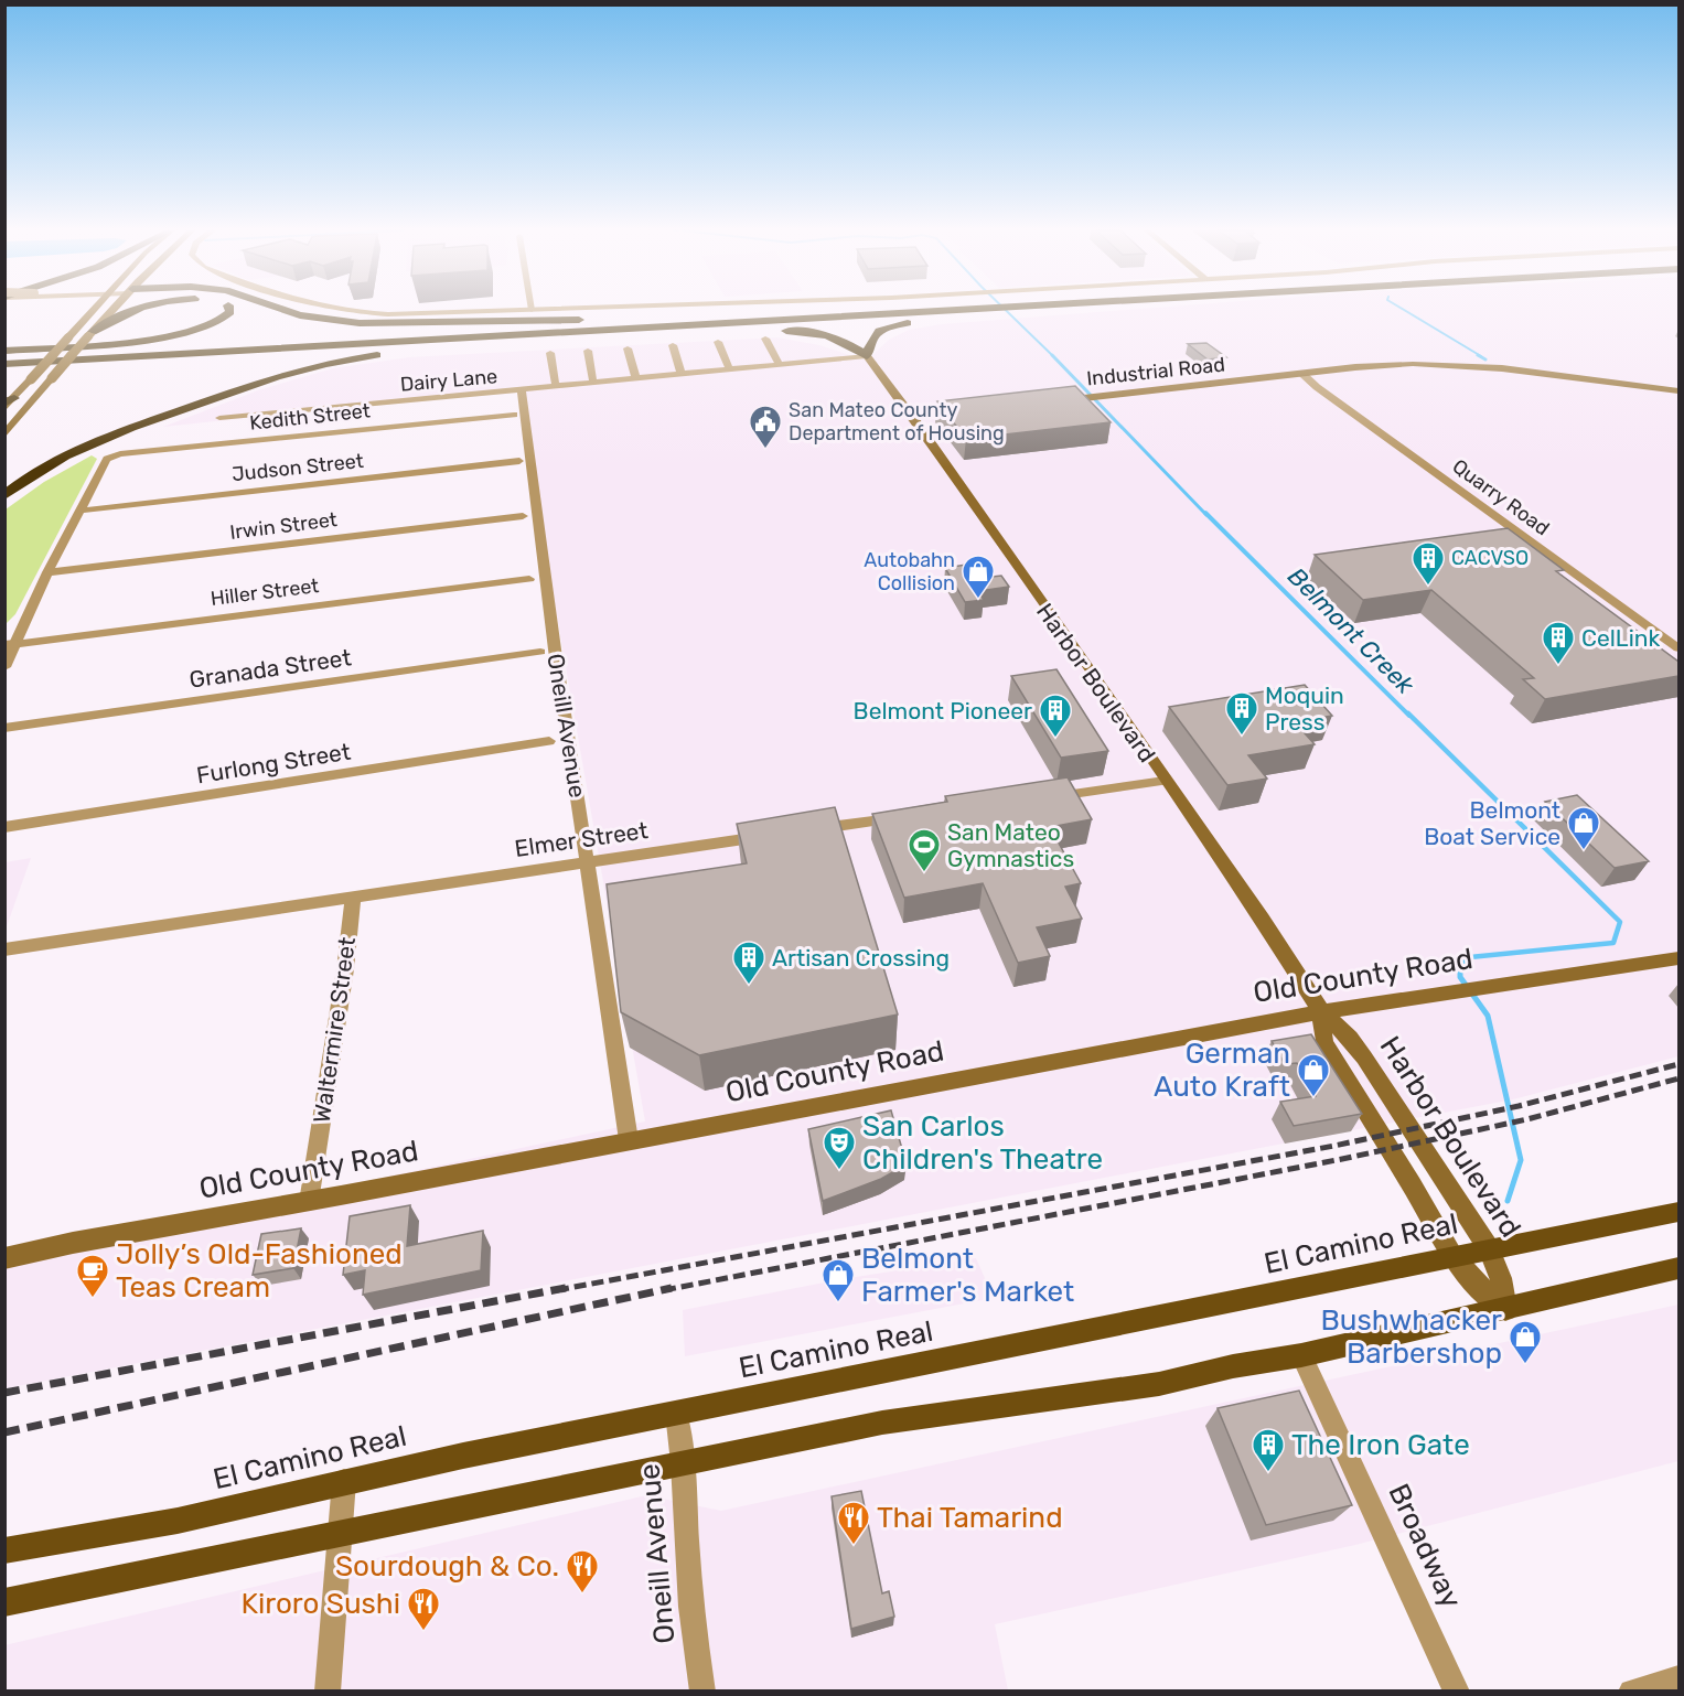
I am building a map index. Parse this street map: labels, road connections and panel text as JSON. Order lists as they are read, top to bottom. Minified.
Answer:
{"streets":{"main road":["Industrial Road","Harbor Boulevard","Old County Road","El Camino Real"],"street":["Dairy Lane","Kedith Street","Judson Street","Quarry Road","Irwin Street","Hiller Street","Granada Street","Oneill Avenue","Furlong Street","Elmer Street","Waltermire Street","Broadway"]},"crossings":[["Industrial Road","Quarry Road"],["Dairy Lane","Harbor Boulevard"],["Dairy Lane","Oneill Avenue"],["Kedith Street","Judson Street"],["Harbor Boulevard","Old County Road"],["Harbor Boulevard","El Camino Real"],["Oneill Avenue","Elmer Street"],["Oneill Avenue","Old County Road"],["Oneill Avenue","El Camino Real"],["Elmer Street","Waltermire Street"],["Old County Road","Waltermire Street"]],"water":["Belmont Creek"],"places":{"public building":["San Mateo County Department of Housing"],"building":["CACVSO","CelLink","Moquin Press","Belmont Pioneer","Artisan Crossing","The Iron Gate"],"shop":["Autobahn Collision","Belmont Boat Service","German Auto Kraft","Belmont Farmer's Market","Bushwhacker Barbershop"],"sports":["San Mateo Gymnastics"],"theatre":["San Carlos Children's Theatre"],"cafe":["Jolly’s Old-Fashioned Teas Cream"],"restaurant":["Thai Tamarind","Sourdough & Co.","Kiroro Sushi"]}}
